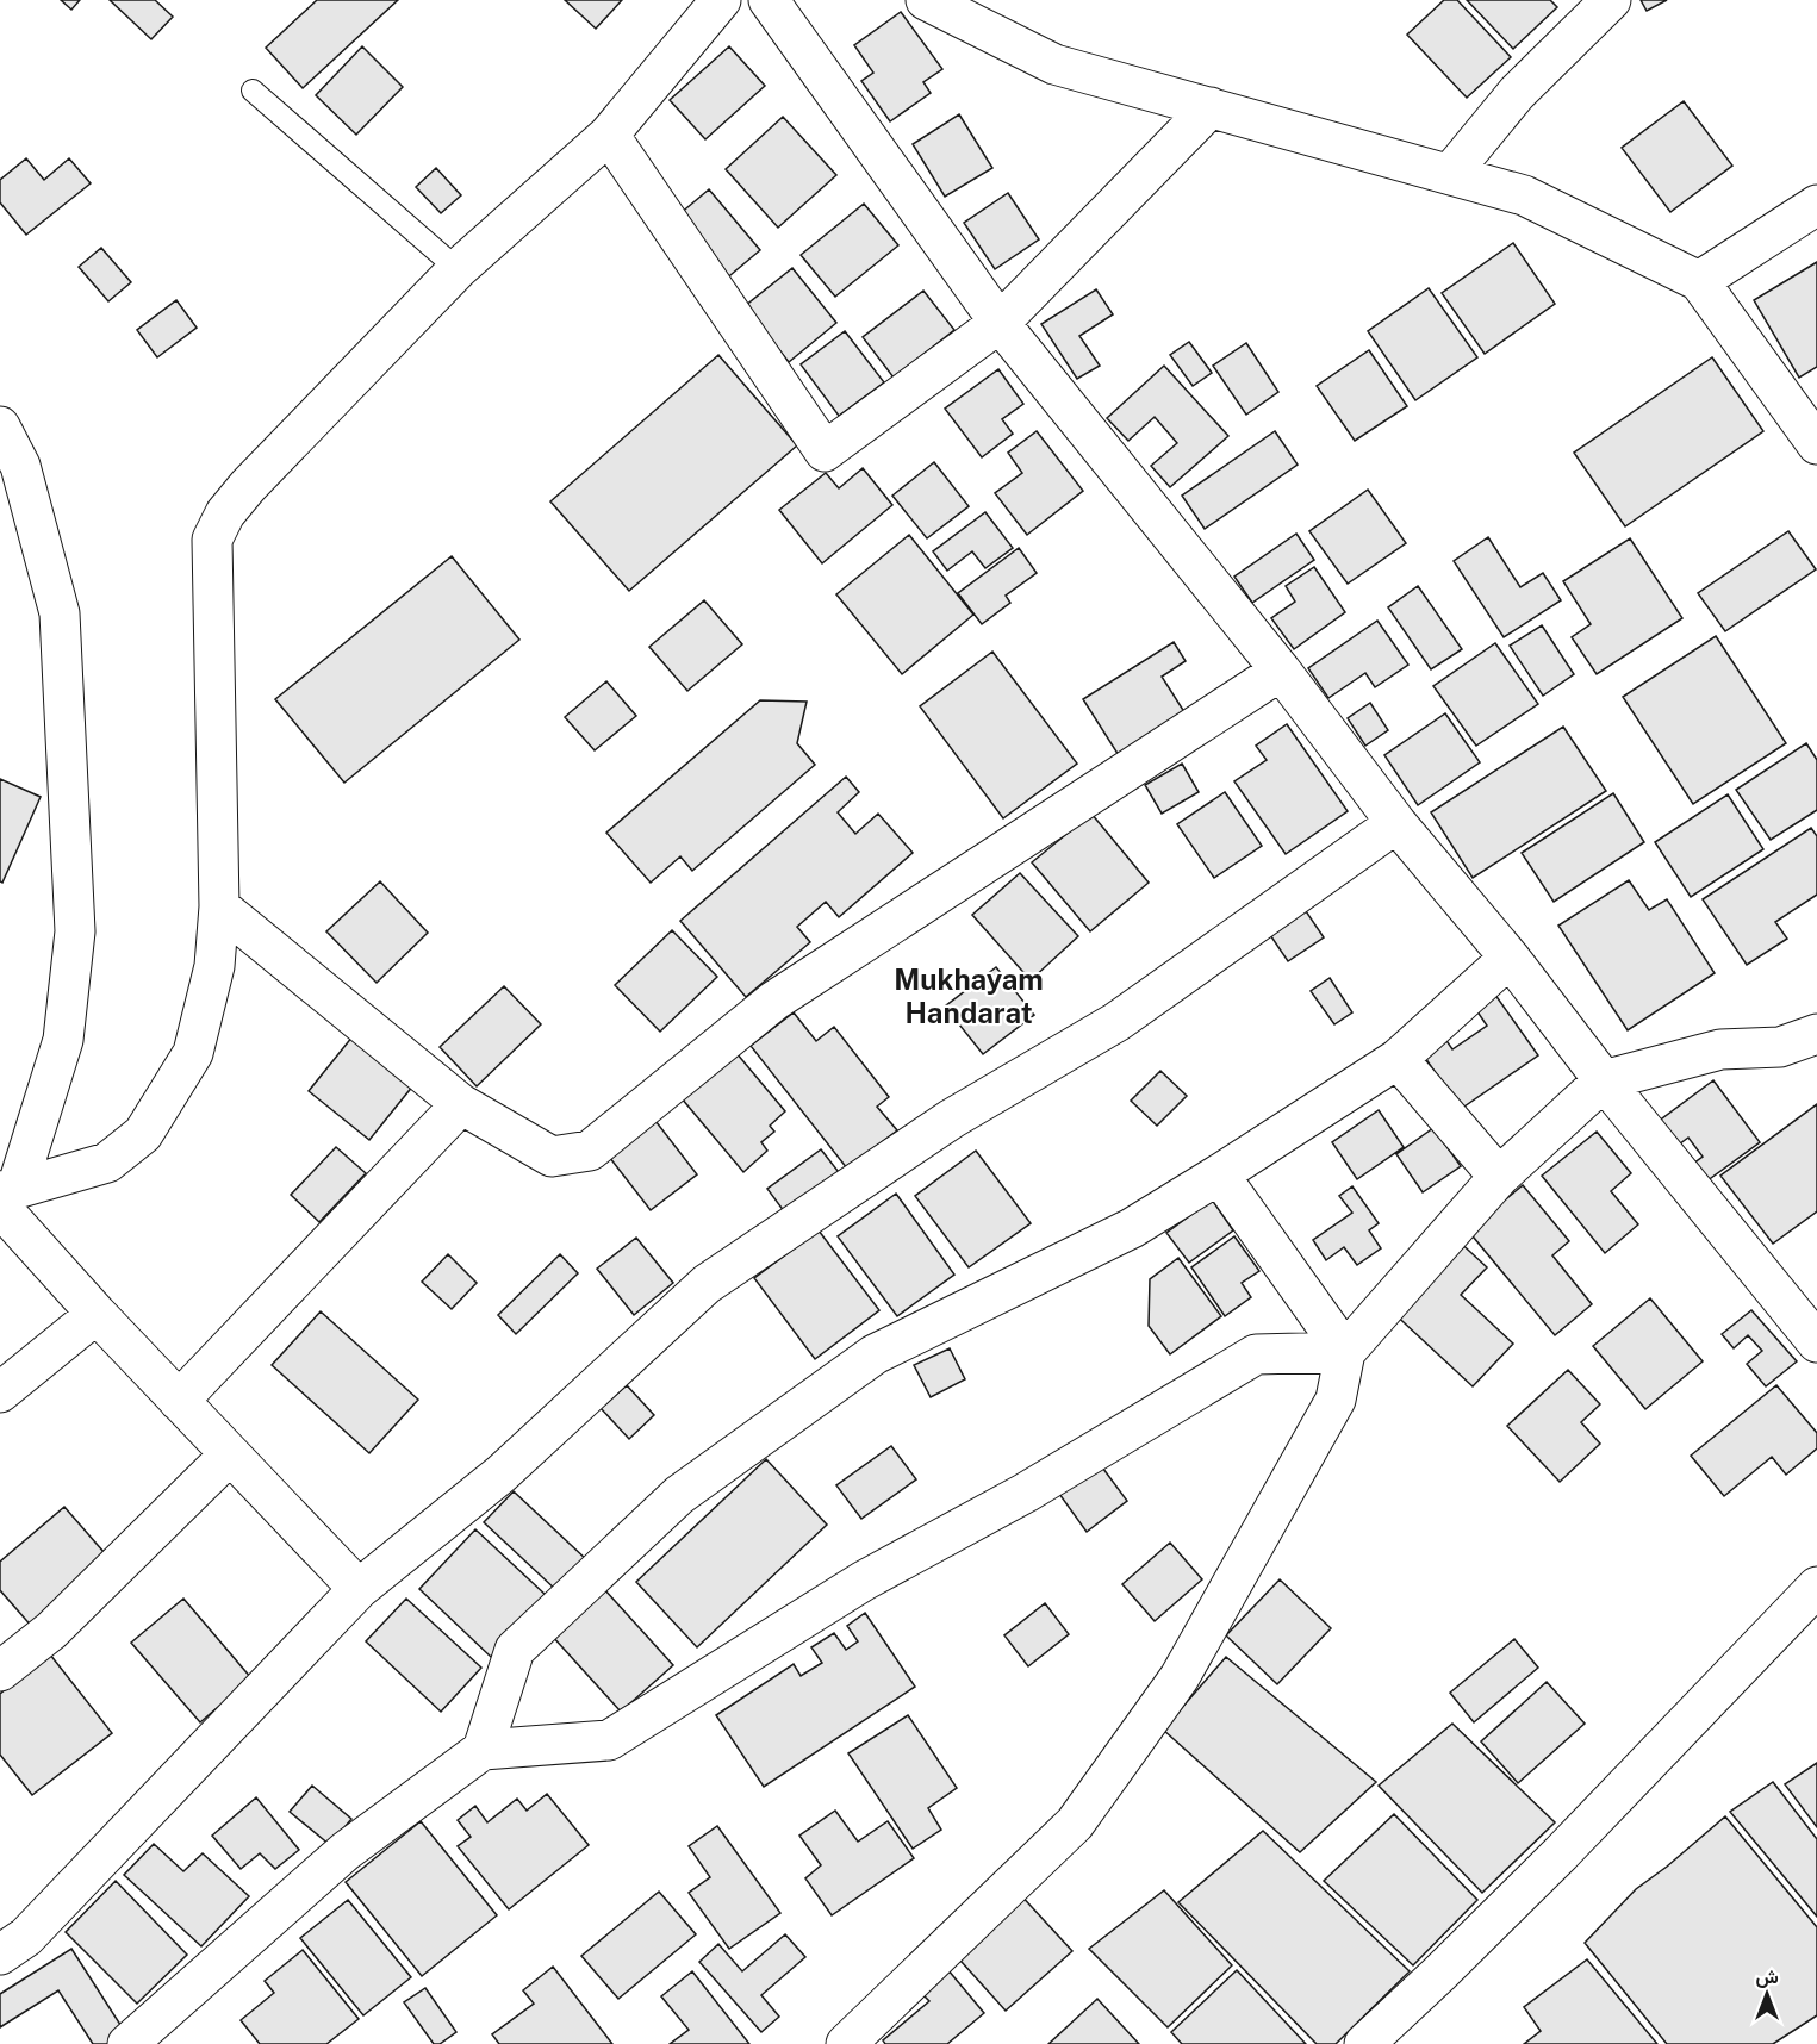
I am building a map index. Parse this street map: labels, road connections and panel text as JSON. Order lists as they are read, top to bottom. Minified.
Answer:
{"districts":["Mukhayam Handarat"],"north":"top"}
